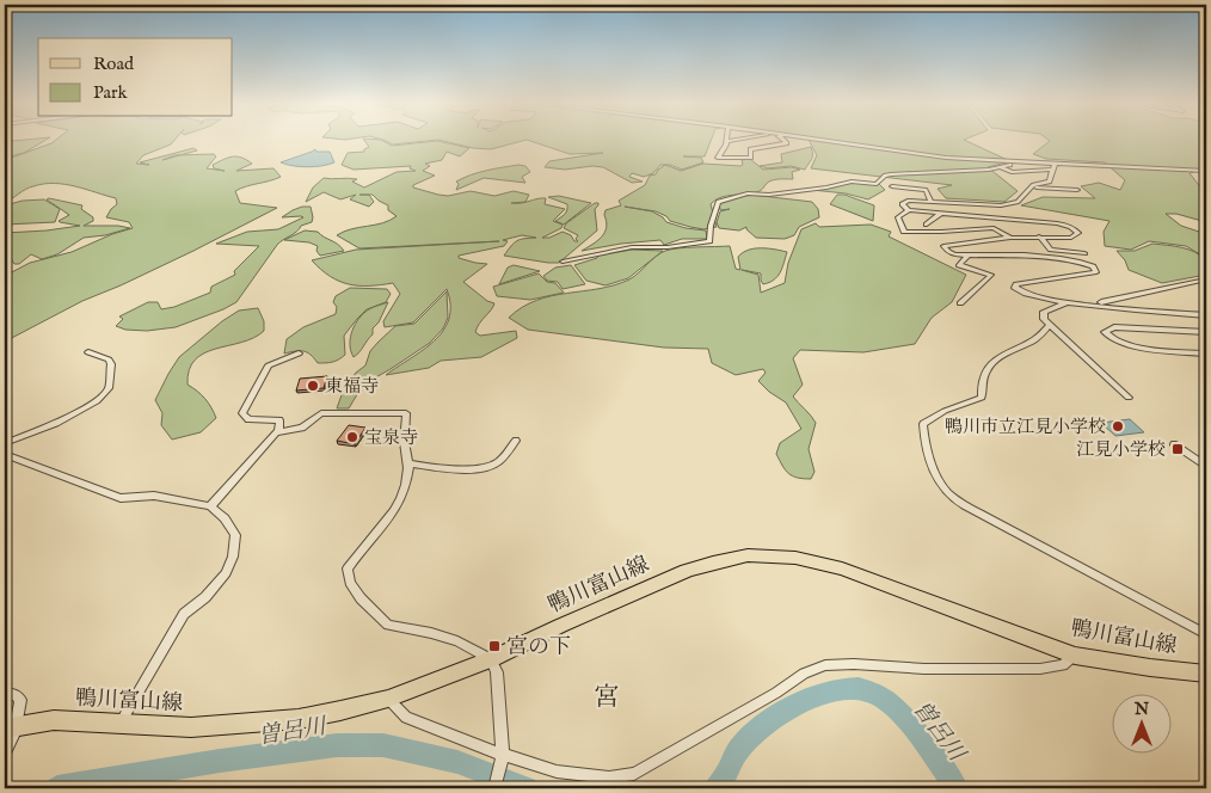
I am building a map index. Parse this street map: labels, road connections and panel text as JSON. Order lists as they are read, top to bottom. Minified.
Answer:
{"streets":{"main road":["鴨川富山線"]},"districts":["宮"],"water":["曽呂川"],"places":{"other":["東福寺","鴨川市立江見小学校","宝泉寺"],"transit":["江見小学校","宮の下"]},"legend":["Road","Park"],"north":"top"}
